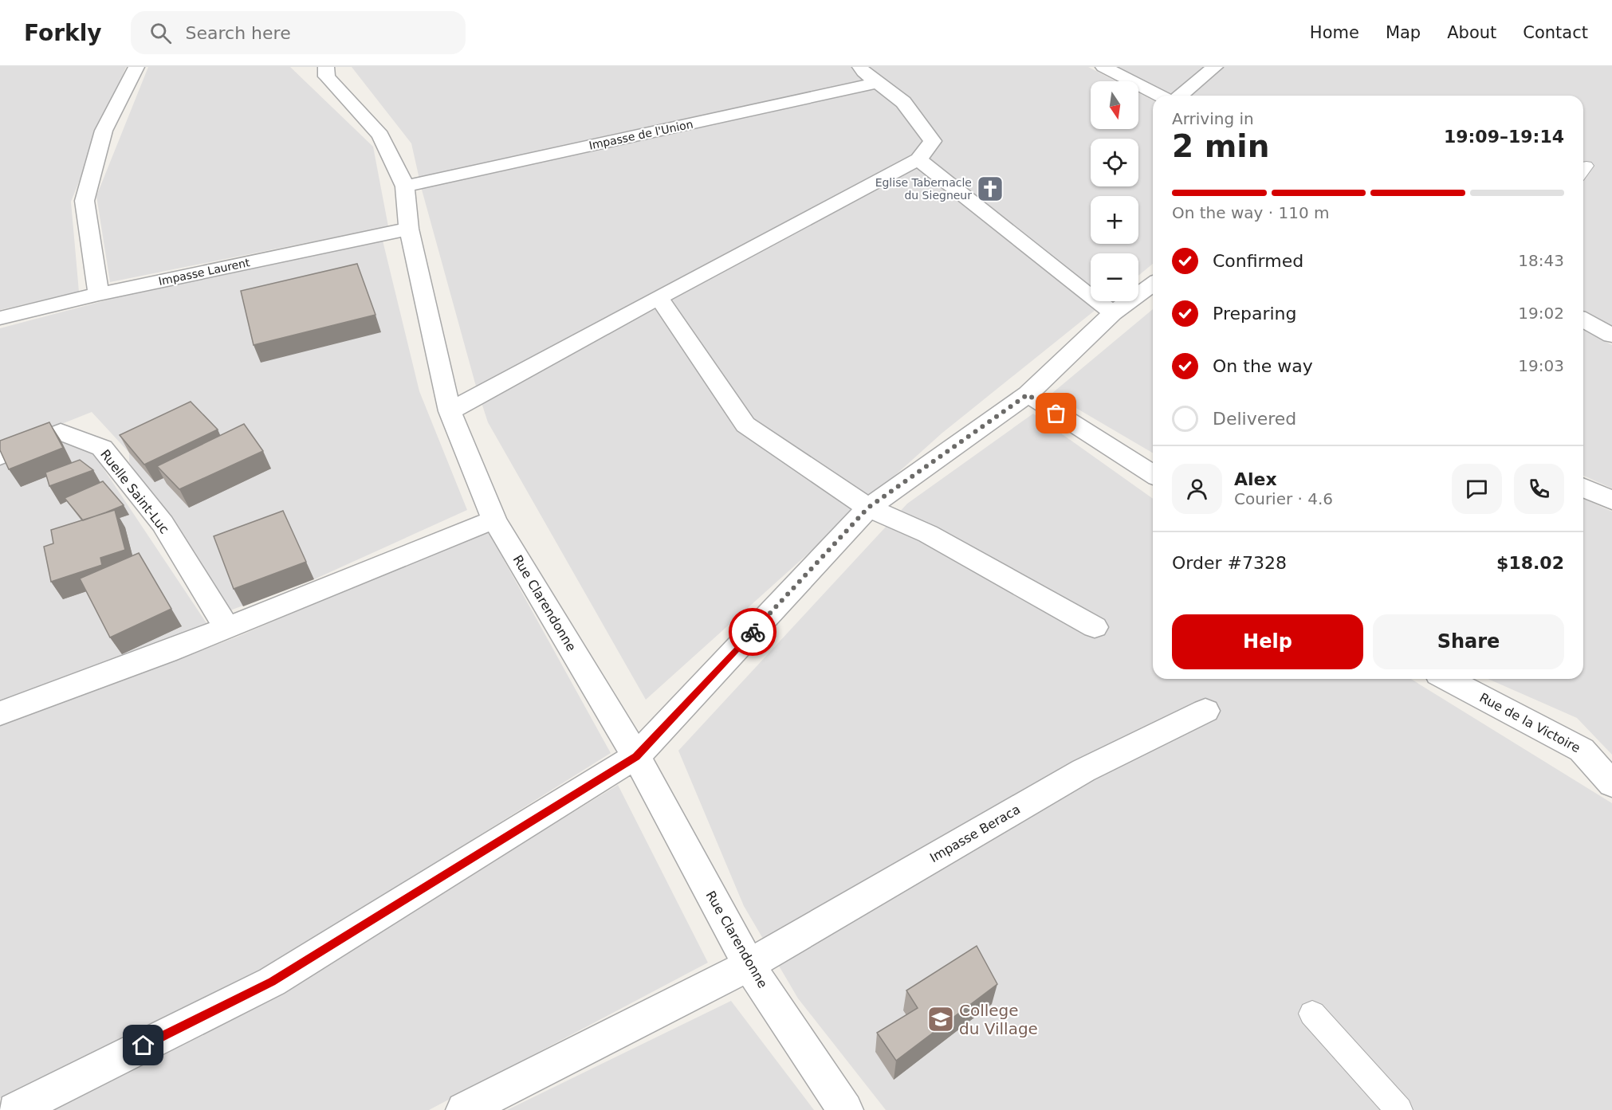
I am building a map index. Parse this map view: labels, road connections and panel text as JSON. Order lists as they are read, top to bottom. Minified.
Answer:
{"streets":{"street":["Impasse de l'Union","Impasse Laurent","Ruelle Saint-Luc","Rue Clarendonne","Rue de la Victoire","Impasse Beraca"]},"crossings":[["Impasse de l'Union","Rue Clarendonne"],["Impasse Laurent","Rue Clarendonne"],["Rue Clarendonne","Impasse Beraca"]],"places":{"church":["Eglise Tabernacle du Siegneur"],"school or university":["College du Village"]},"north":"bottom","page":{"header":"Forkly","search":"Search here","nav":["Home","Map","About","Contact"],"map_buttons":["+","−"],"heading":["2 min","Arriving in","19:09–19:14"],"panel":["Alex","Courier · 4.6","Order #7328","$18.02"],"bar":"On the way · 110 m","list":[["Confirmed","18:43"],["Preparing","19:02"],["On the way","19:03"],"Delivered"],"buttons":["Help","Share"]}}
